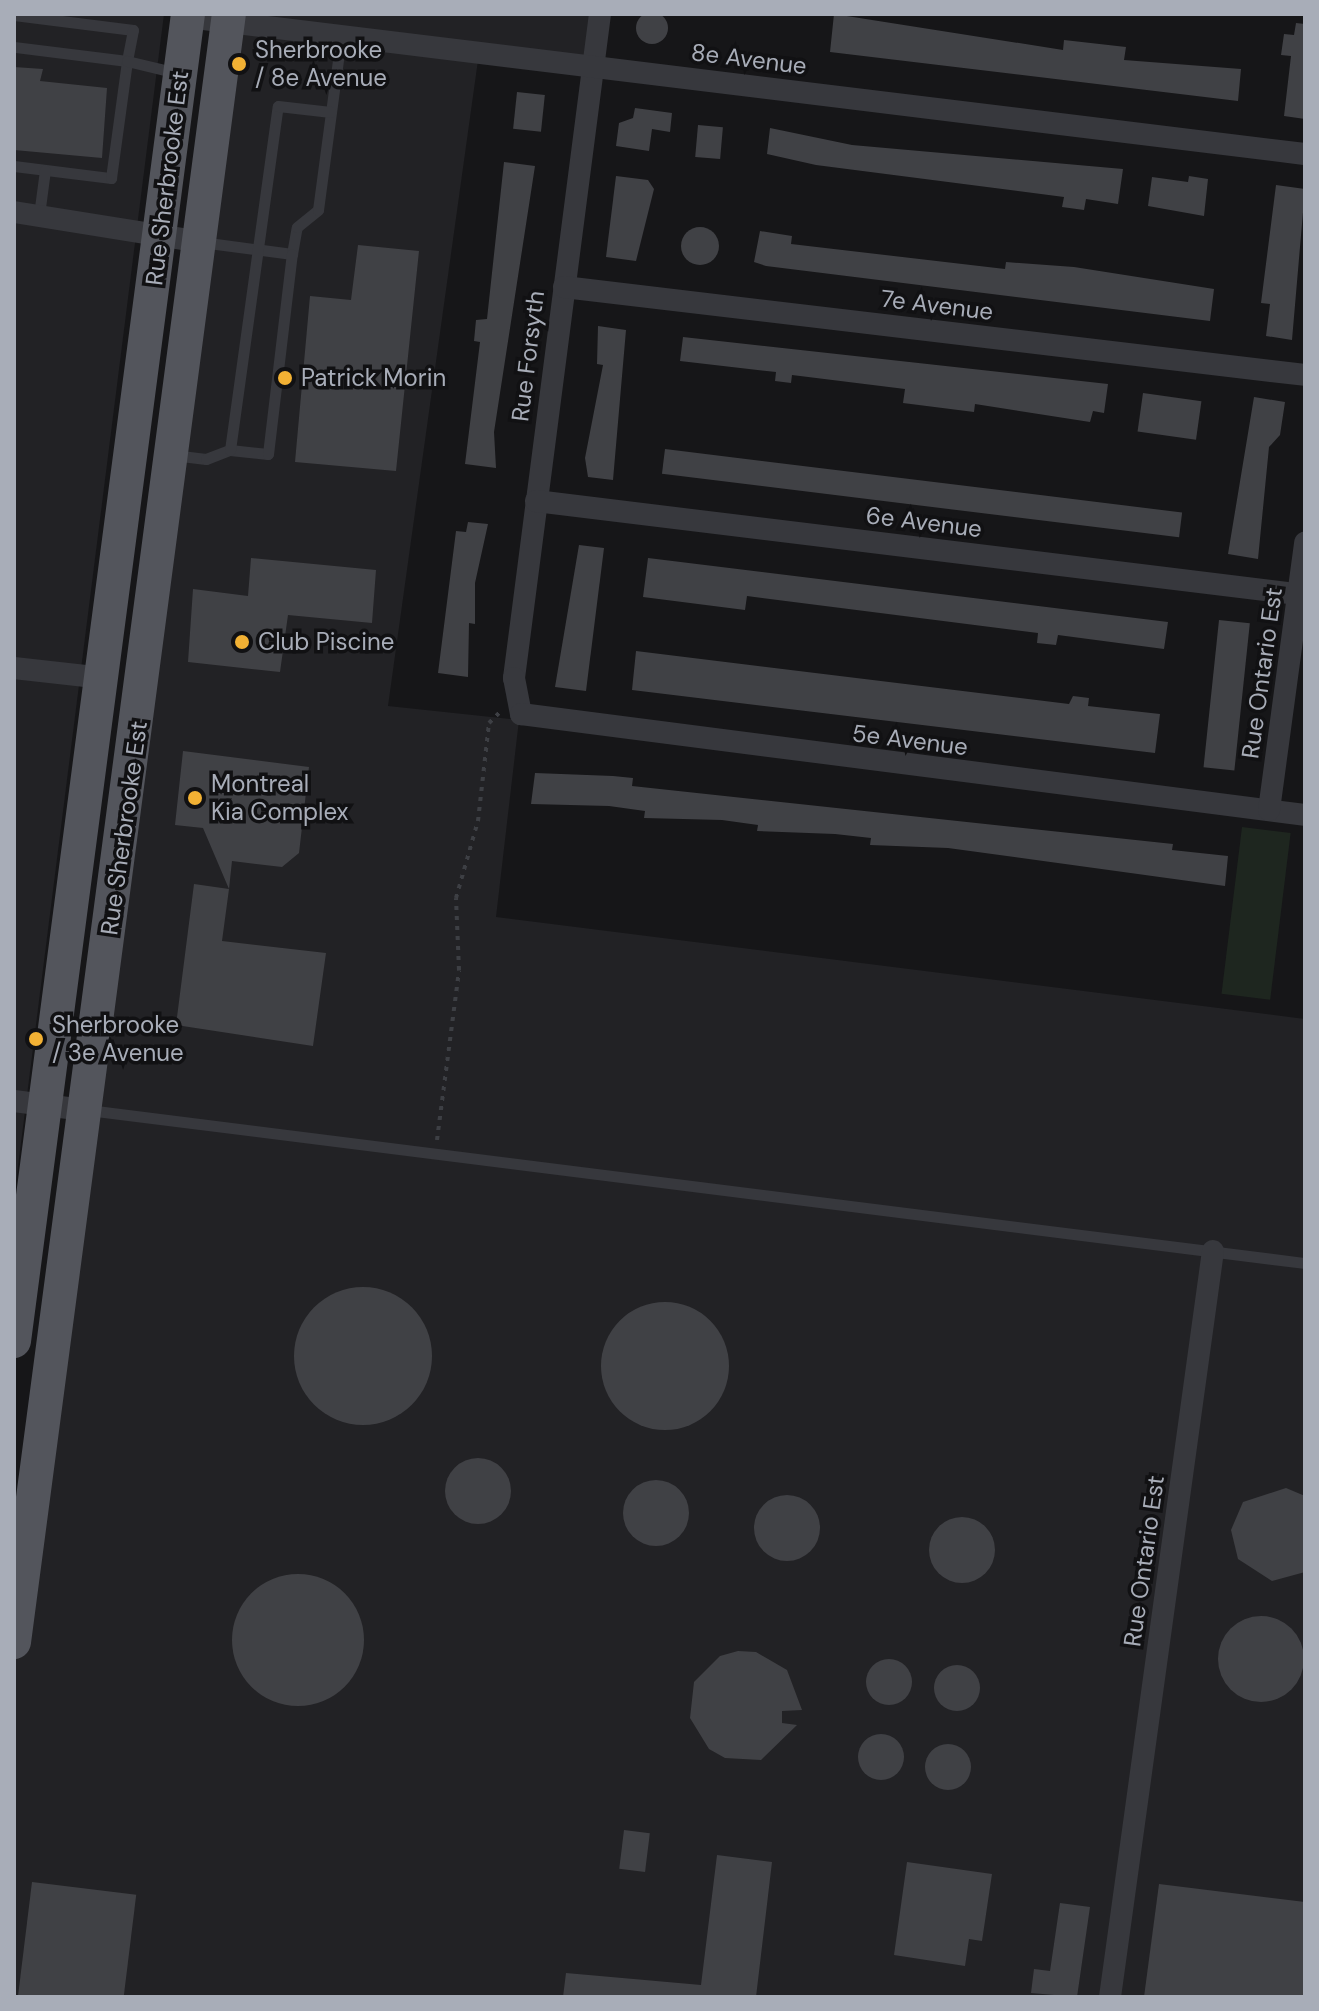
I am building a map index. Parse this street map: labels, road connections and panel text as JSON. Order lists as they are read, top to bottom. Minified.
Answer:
{"streets":{"main road":["Rue Sherbrooke Est"],"street":["8e Avenue","7e Avenue","Rue Forsyth","6e Avenue","Rue Ontario Est","5e Avenue"]},"crossings":[["8e Avenue","Rue Sherbrooke Est"],["8e Avenue","Rue Forsyth"],["7e Avenue","Rue Forsyth"],["Rue Forsyth","6e Avenue"],["Rue Forsyth","5e Avenue"],["6e Avenue","Rue Ontario Est"],["Rue Ontario Est","5e Avenue"]],"places":["Sherbrooke / 8e Avenue","Patrick Morin","Club Piscine","Montreal Kia Complex","Sherbrooke / 3e Avenue"]}
